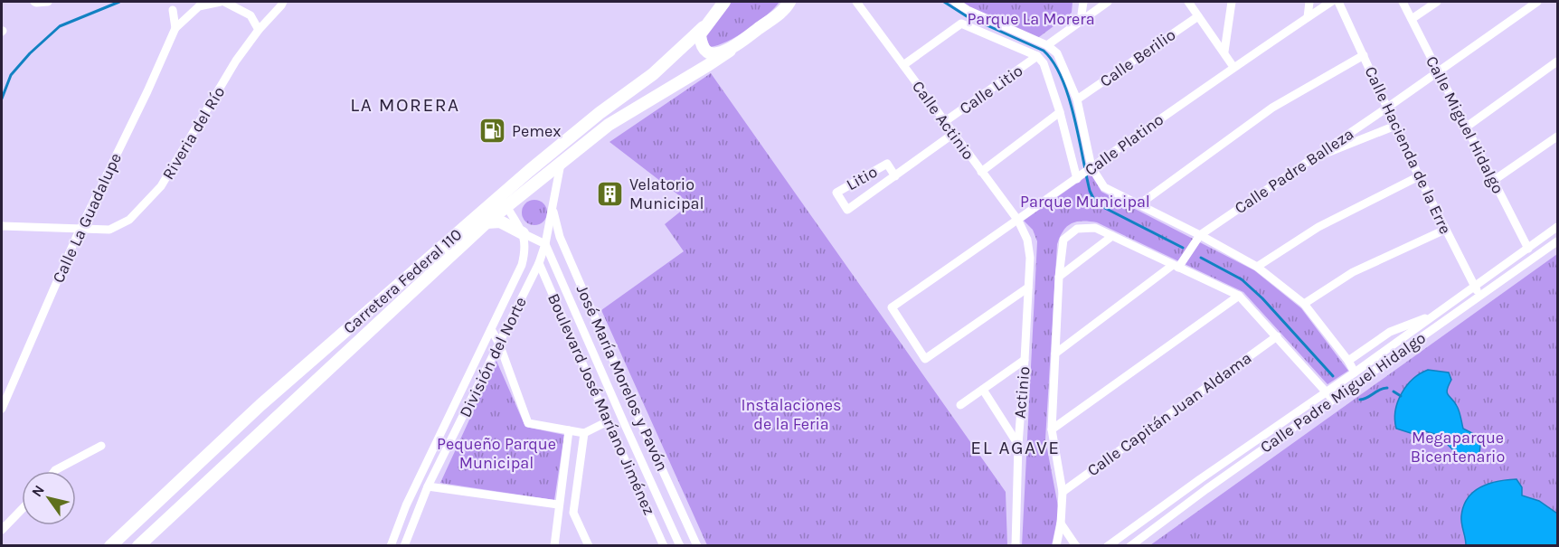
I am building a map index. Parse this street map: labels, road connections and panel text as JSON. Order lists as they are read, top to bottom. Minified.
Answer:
{"streets":{"main road":["Carretera Federal 110"],"street":["Calle Berilio","Calle Litio","Calle Actinio","Calle Miguel Hidalgo","Riveria del Río","Calle Platino","Calle Hacienda de la Erre","Calle Padre Balleza","Litio","Calle La Guadalupe","División del Norte","José María Morelos y Pavón","Actinio","Calle Padre Miguel Hidalgo","Boulevard José Maríano Jiménez","Calle Capitán Juan Aldama"]},"crossings":[["Calle Litio","Calle Actinio"],["Calle Actinio","Calle Platino"],["Calle Actinio","Litio"],["Calle Actinio","Actinio"],["Calle Miguel Hidalgo","Calle Padre Balleza"],["Calle Miguel Hidalgo","Calle Padre Miguel Hidalgo"],["Riveria del Río","Calle La Guadalupe"],["Calle Platino","Actinio"],["Calle Hacienda de la Erre","Calle Padre Balleza"],["Calle Hacienda de la Erre","Calle Padre Miguel Hidalgo"],["Carretera Federal 110","División del Norte"],["División del Norte","José María Morelos y Pavón"],["División del Norte","Boulevard José Maríano Jiménez"]],"districts":["LA MORERA","EL AGAVE"],"parks":["Parque La Morera","Parque Municipal","Instalaciones de la Feria","Megaparque Bicentenario","Pequeño Parque Municipal"],"places":{"fuel station":["Pemex"],"building":["Velatorio Municipal"]},"north":"top left"}
